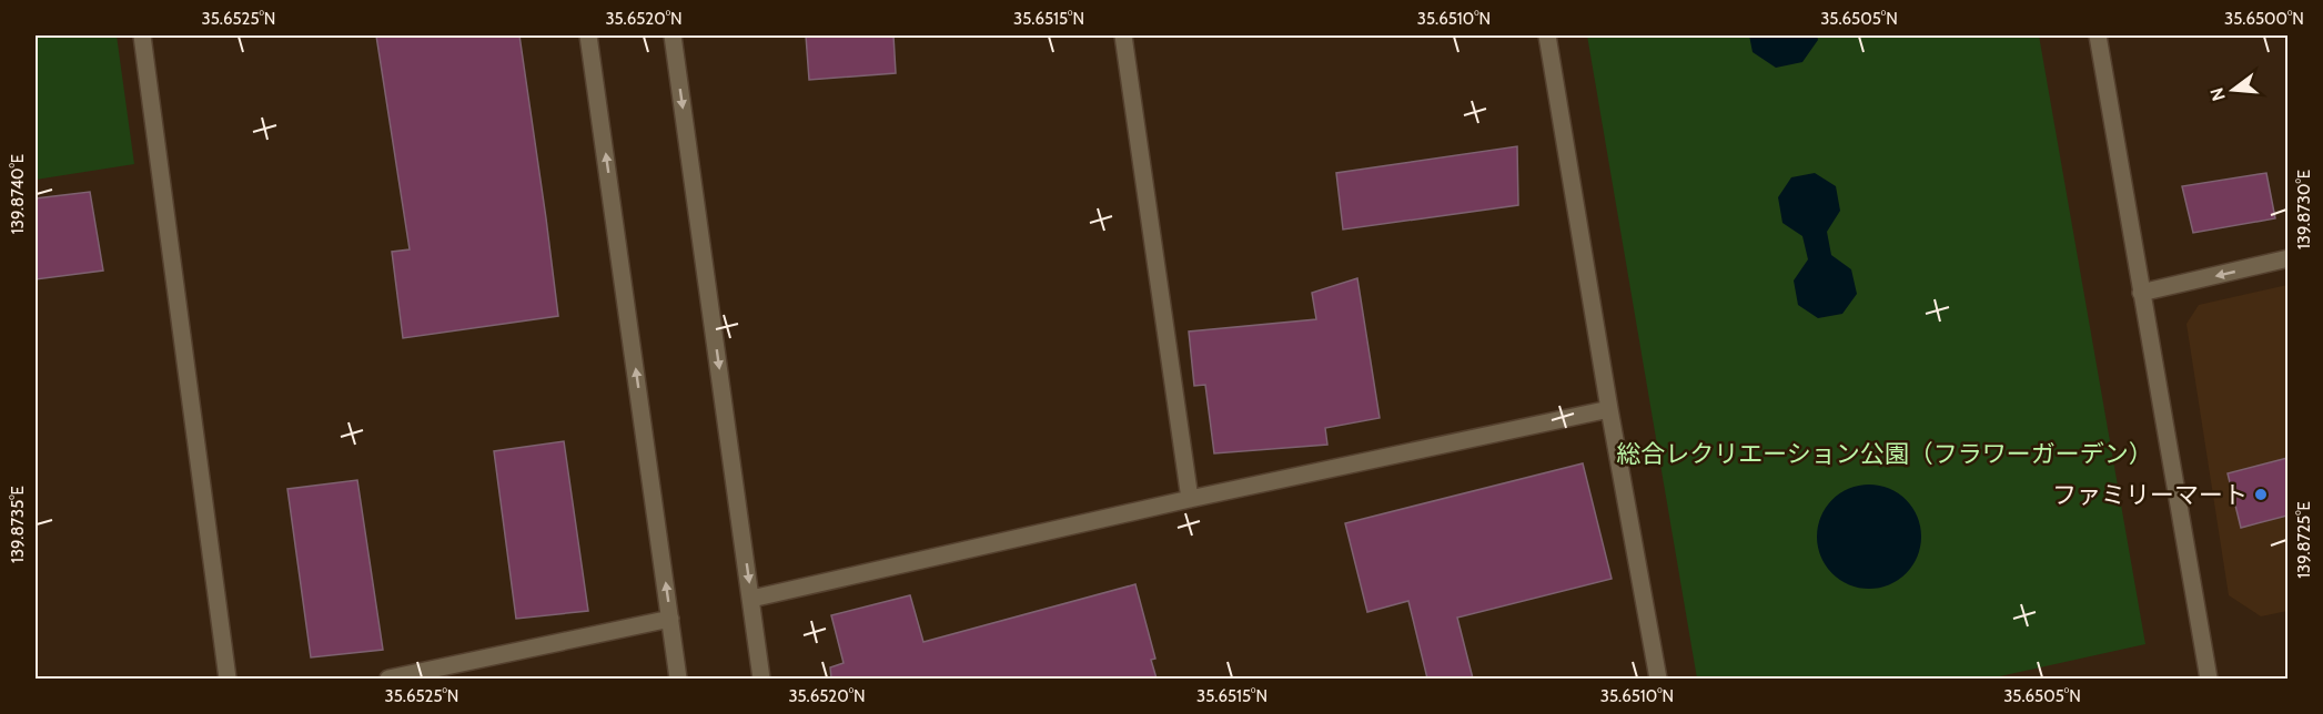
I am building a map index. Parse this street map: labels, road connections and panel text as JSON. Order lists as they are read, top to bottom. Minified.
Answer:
{"parks":["総合レクリエーション公園（フラワーガーデン）"],"places":["ファミリーマート"],"north":"left","coordinates":["35.6525°N","35.6520°N","35.6515°N","35.6510°N","35.6505°N","35.6500°N","139.8740°E","139.8730°E","139.8735°E","139.8725°E"]}
